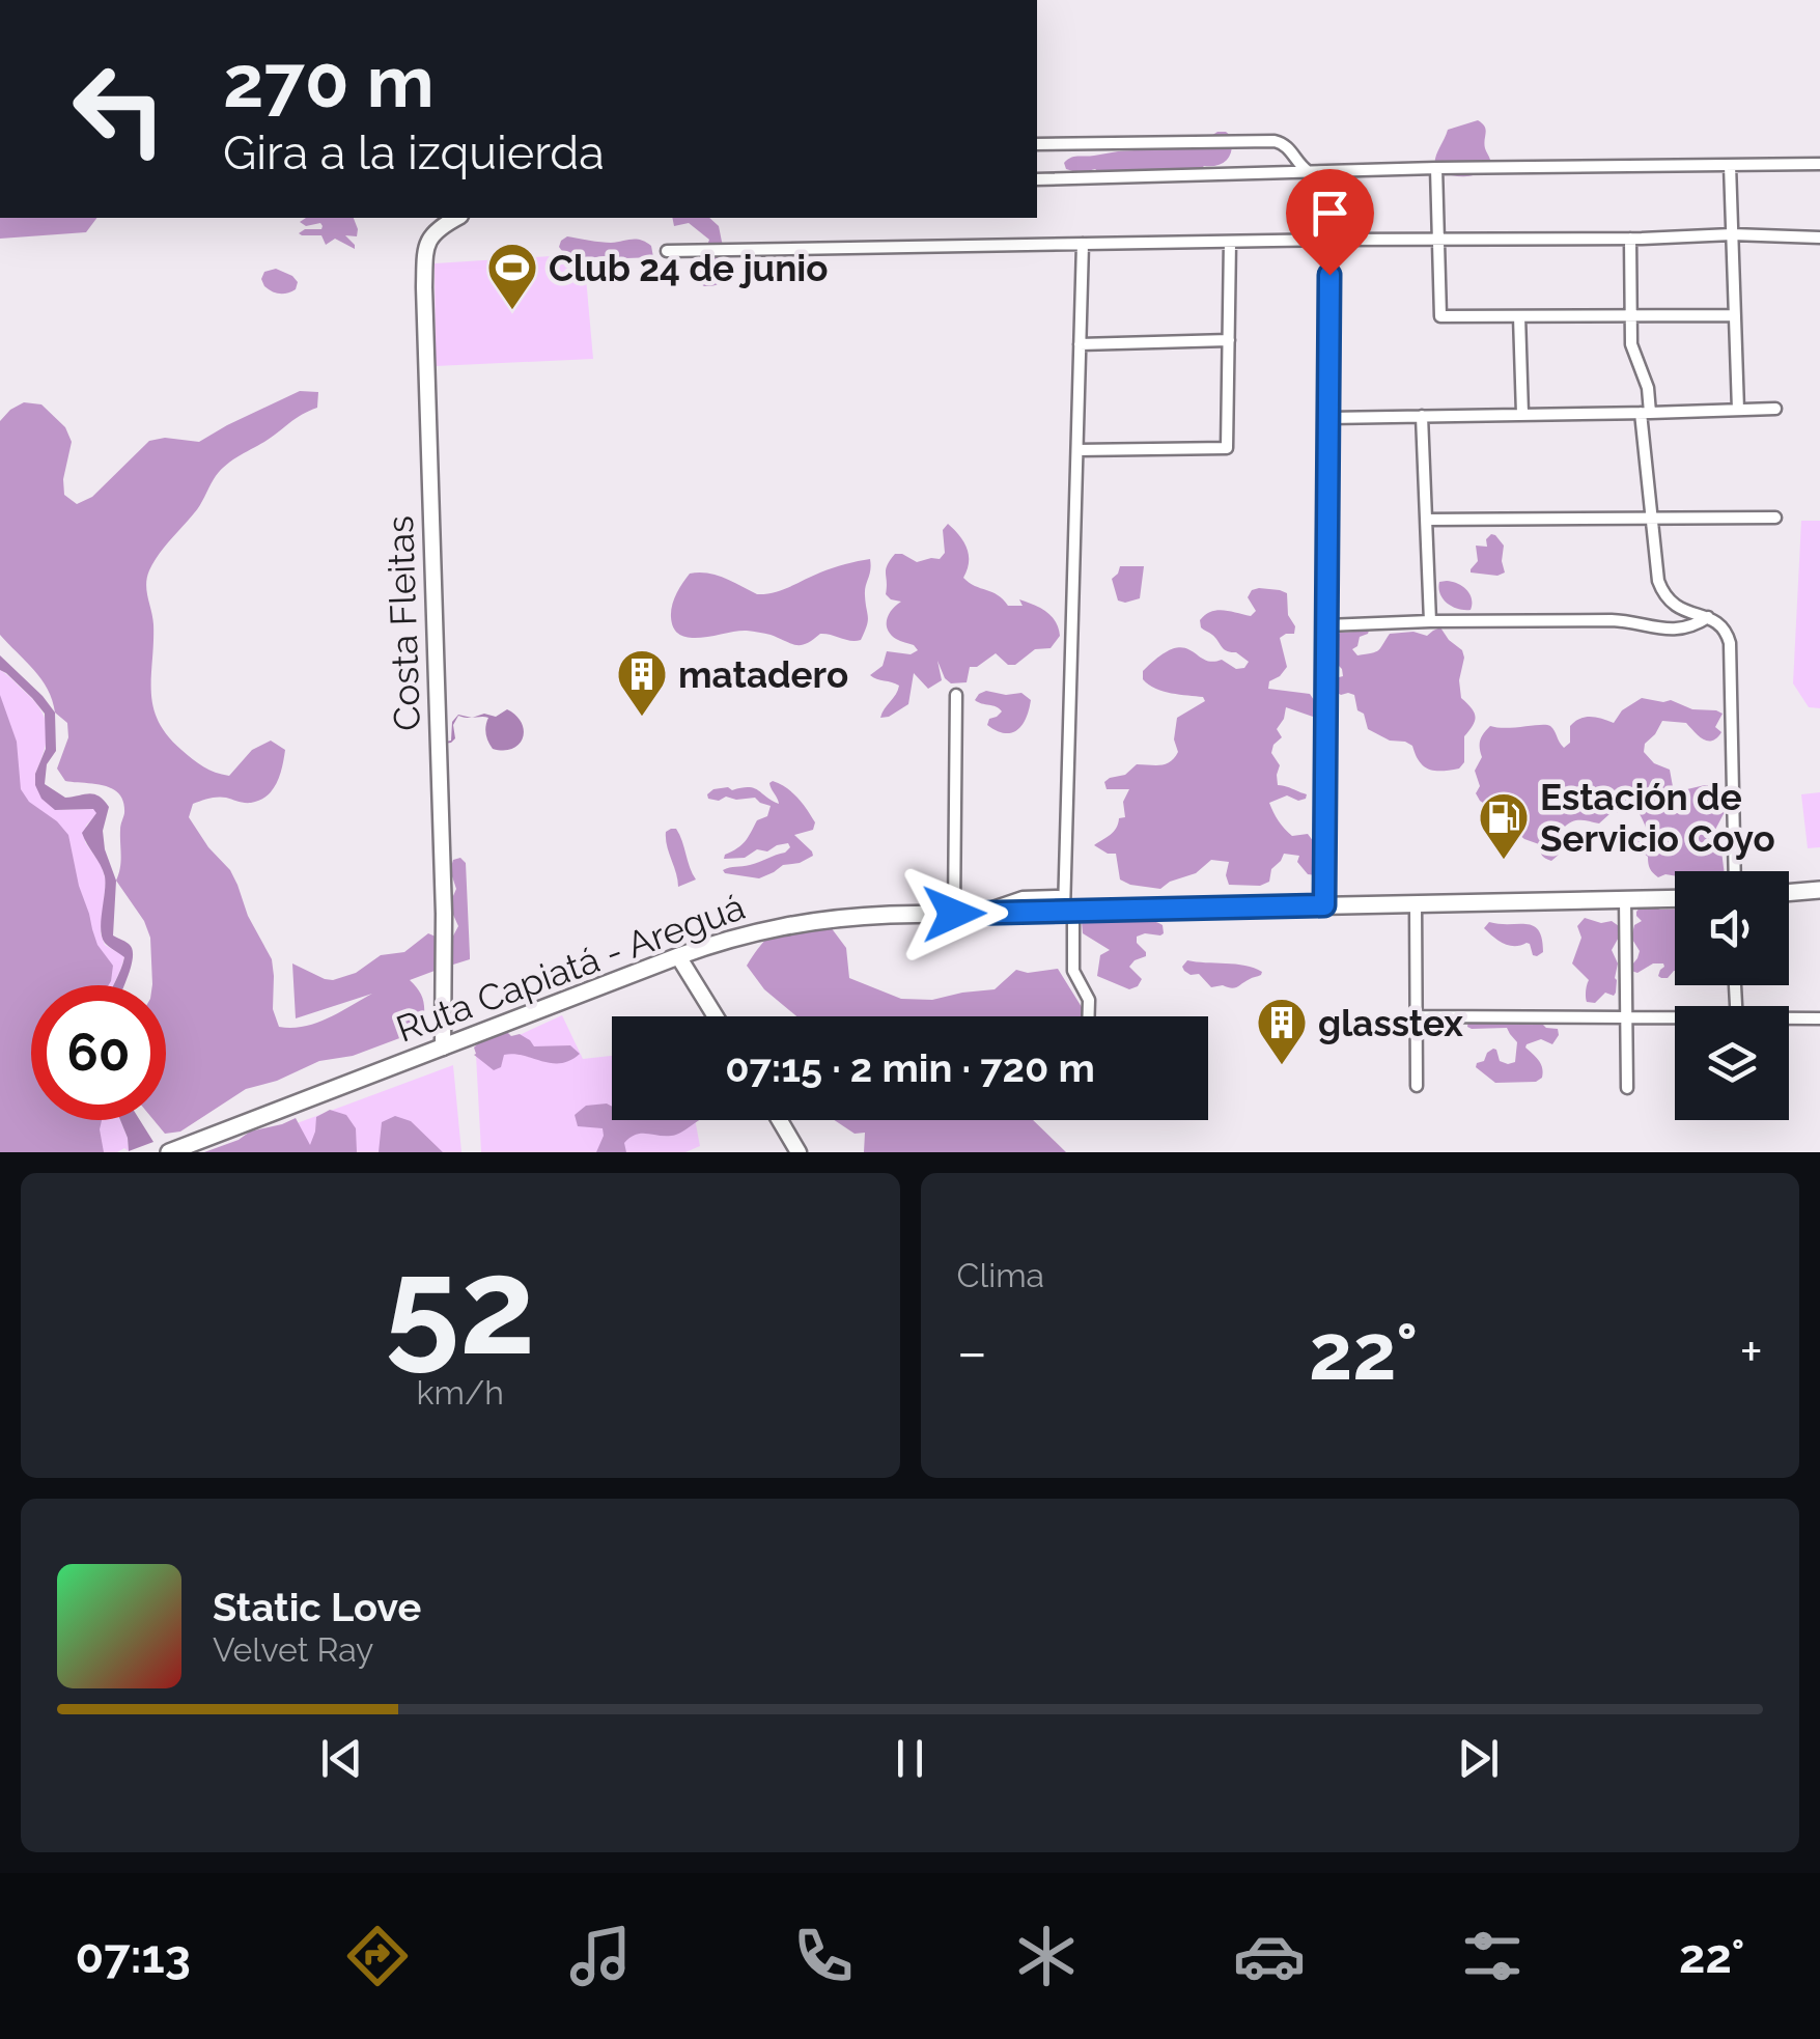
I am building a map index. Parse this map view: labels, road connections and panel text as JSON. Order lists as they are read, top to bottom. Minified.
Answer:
{"streets":{"main road":["Costa Fleitas","Ruta Capiatá - Areguá"]},"crossings":[["Costa Fleitas","Ruta Capiatá - Areguá"]],"places":{"sports":["Club 24 de junio"],"building":["matadero","glasstex"],"fuel station":["Estación de Servicio Coyo"]},"page":{"turn":["270 m","Gira a la izquierda"],"limit":"60","trip":"07:15 · 2 min · 720 m","tile":[["52","km/h"],"Clima"],"heat":["−","22°","+"],"song":["Static Love","Velvet Ray"],"tabs":["07:13","22°"]}}
